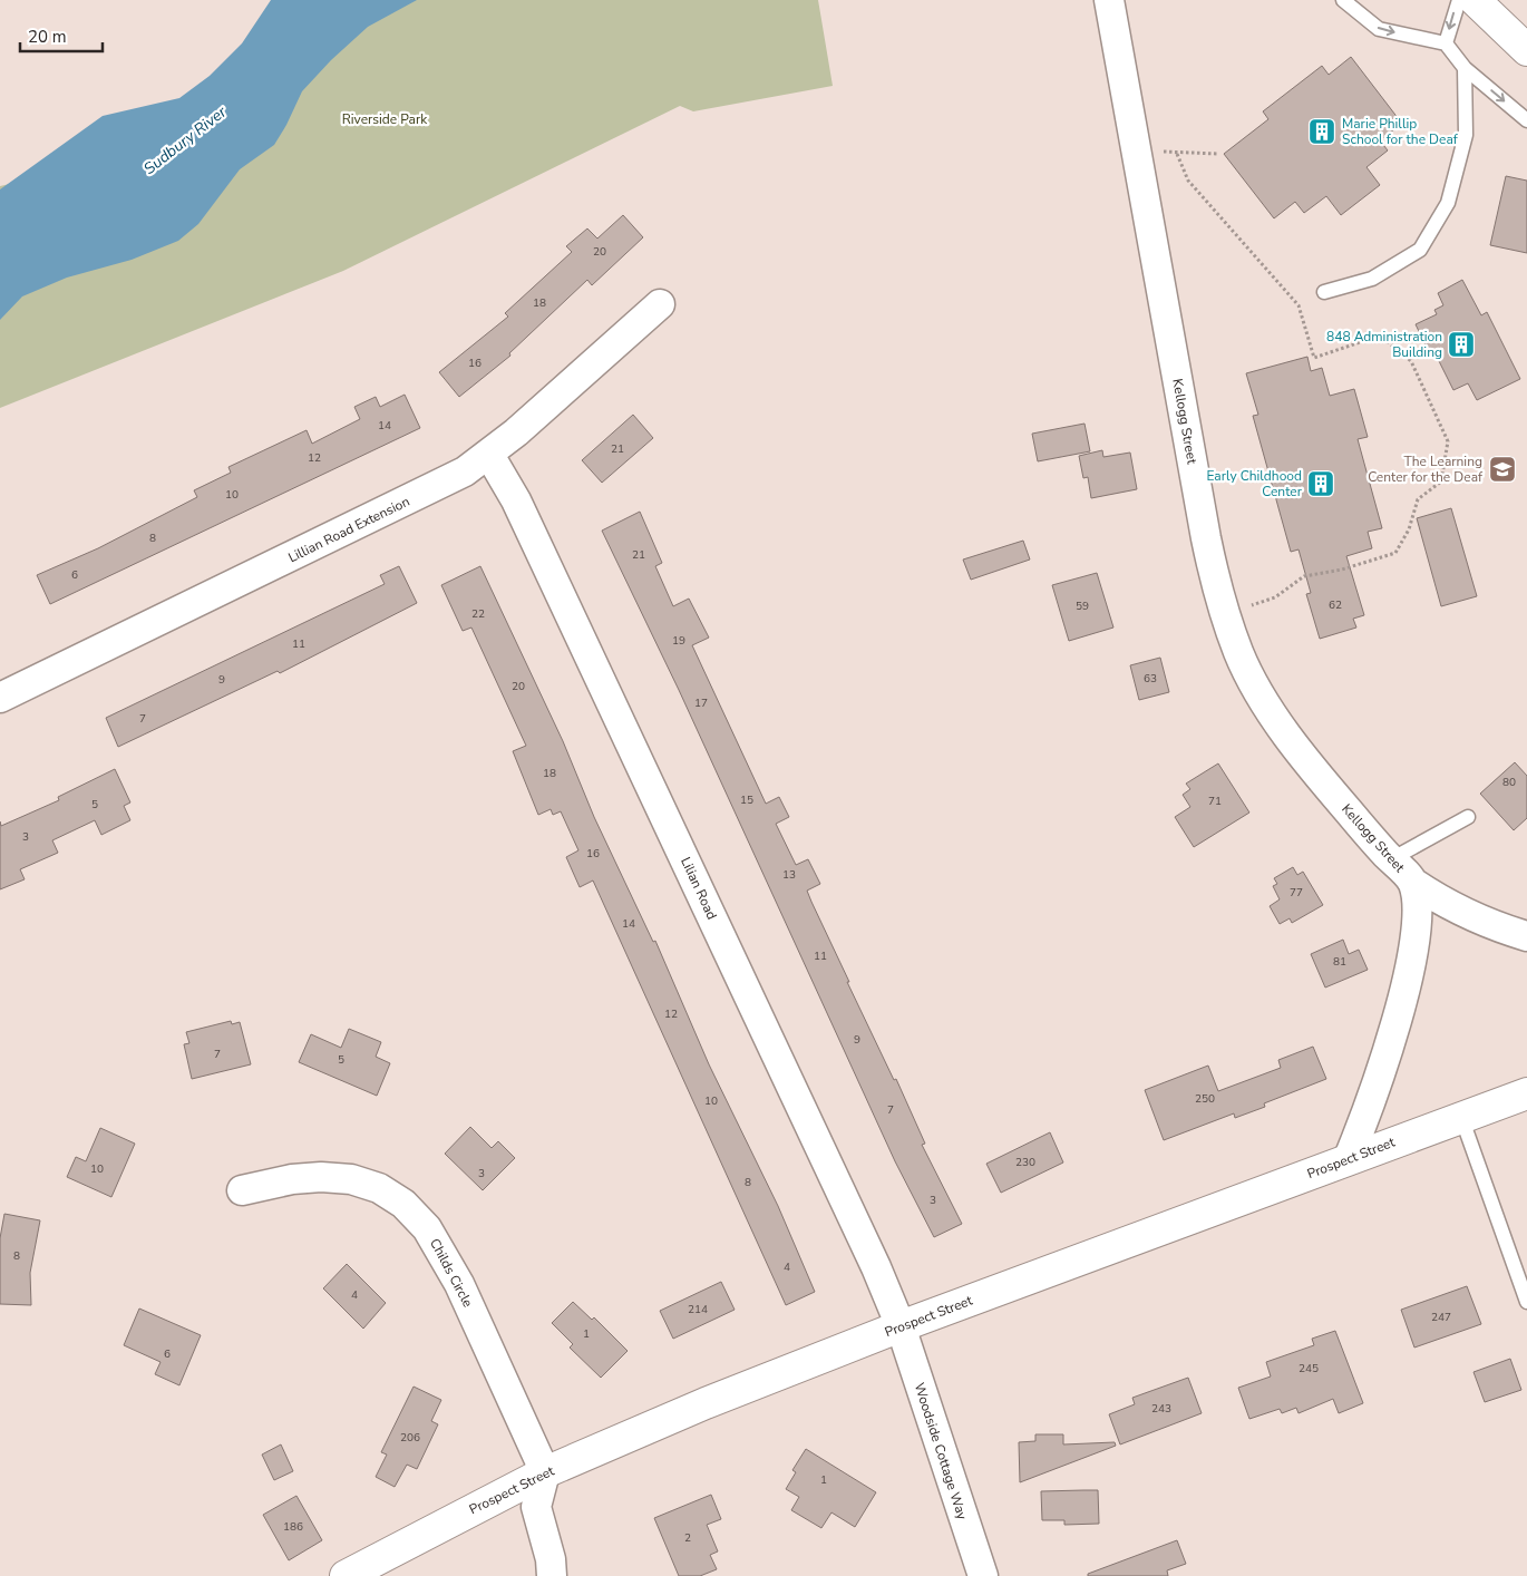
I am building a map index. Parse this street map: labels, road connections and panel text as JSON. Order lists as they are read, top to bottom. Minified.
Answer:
{"streets":{"street":["Kellogg Street","Lillian Road Extension","Lilian Road","Prospect Street","Childs Circle","Woodside Cottage Way"]},"crossings":[["Kellogg Street","Prospect Street"],["Lillian Road Extension","Lilian Road"],["Lilian Road","Prospect Street"],["Lilian Road","Woodside Cottage Way"],["Prospect Street","Childs Circle"],["Prospect Street","Woodside Cottage Way"]],"water":["Sudbury River"],"parks":["Riverside Park"],"places":{"building":["Marie Phillip School for the Deaf","848 Administration Building","Early Childhood Center"],"school or university":["The Learning Center for the Deaf"]},"house_numbers":["20","18","16","14","21","12","10","8","21","6","62","59","22","19","11","63","9","20","17","7","18","80","15","71","5","3","16","13","77","14","11","81","12","9","7","5","250","10","7","230","10","3","8","3","8","4","4","214","247","1","6","245","243","206","1","186","2"],"scale_bar":"20 m"}
